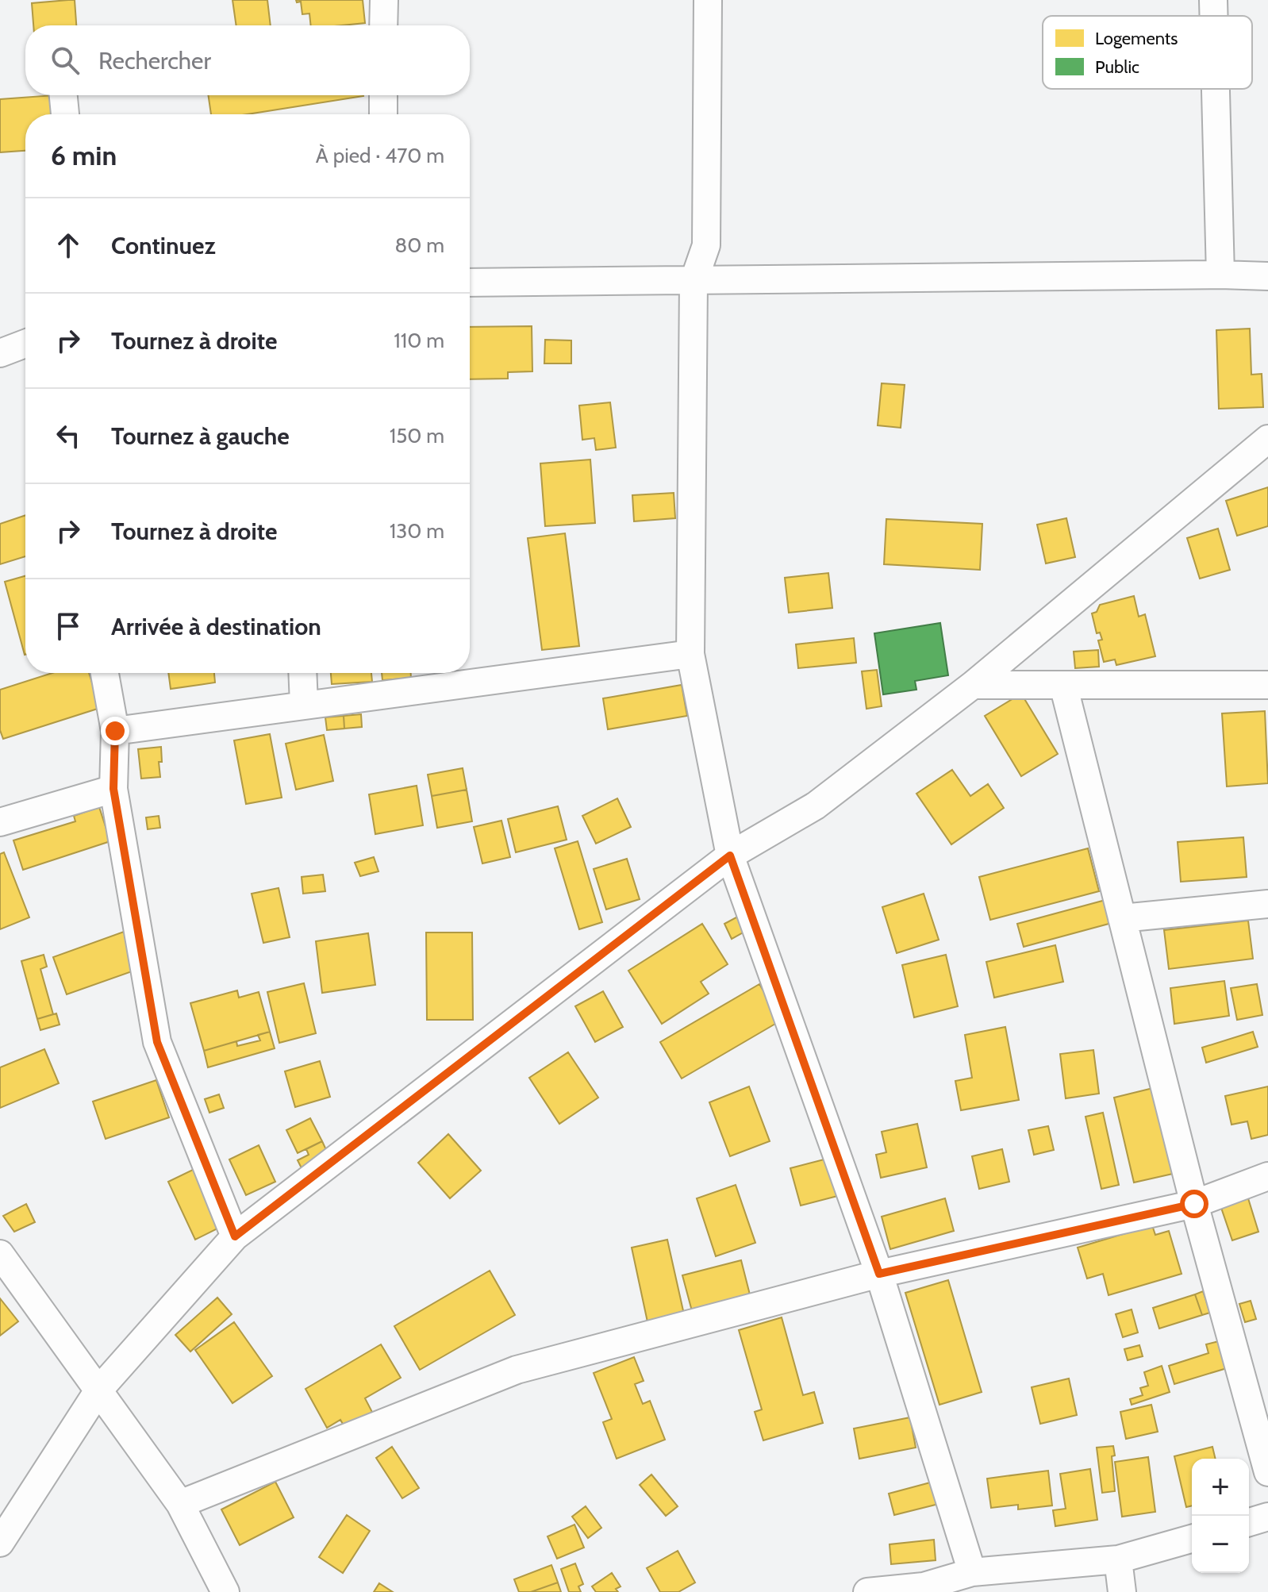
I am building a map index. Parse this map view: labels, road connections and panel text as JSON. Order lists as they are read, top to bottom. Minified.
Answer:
{"legend":["Logements","Public"],"page":{"search":"Rechercher","heading":["6 min","À pied · 470 m"],"list":[["Continuez","80 m"],["Tournez à droite","110 m"],["Tournez à gauche","150 m"],["Tournez à droite","130 m"],"Arrivée à destination"],"map_buttons":["+","−"]}}
